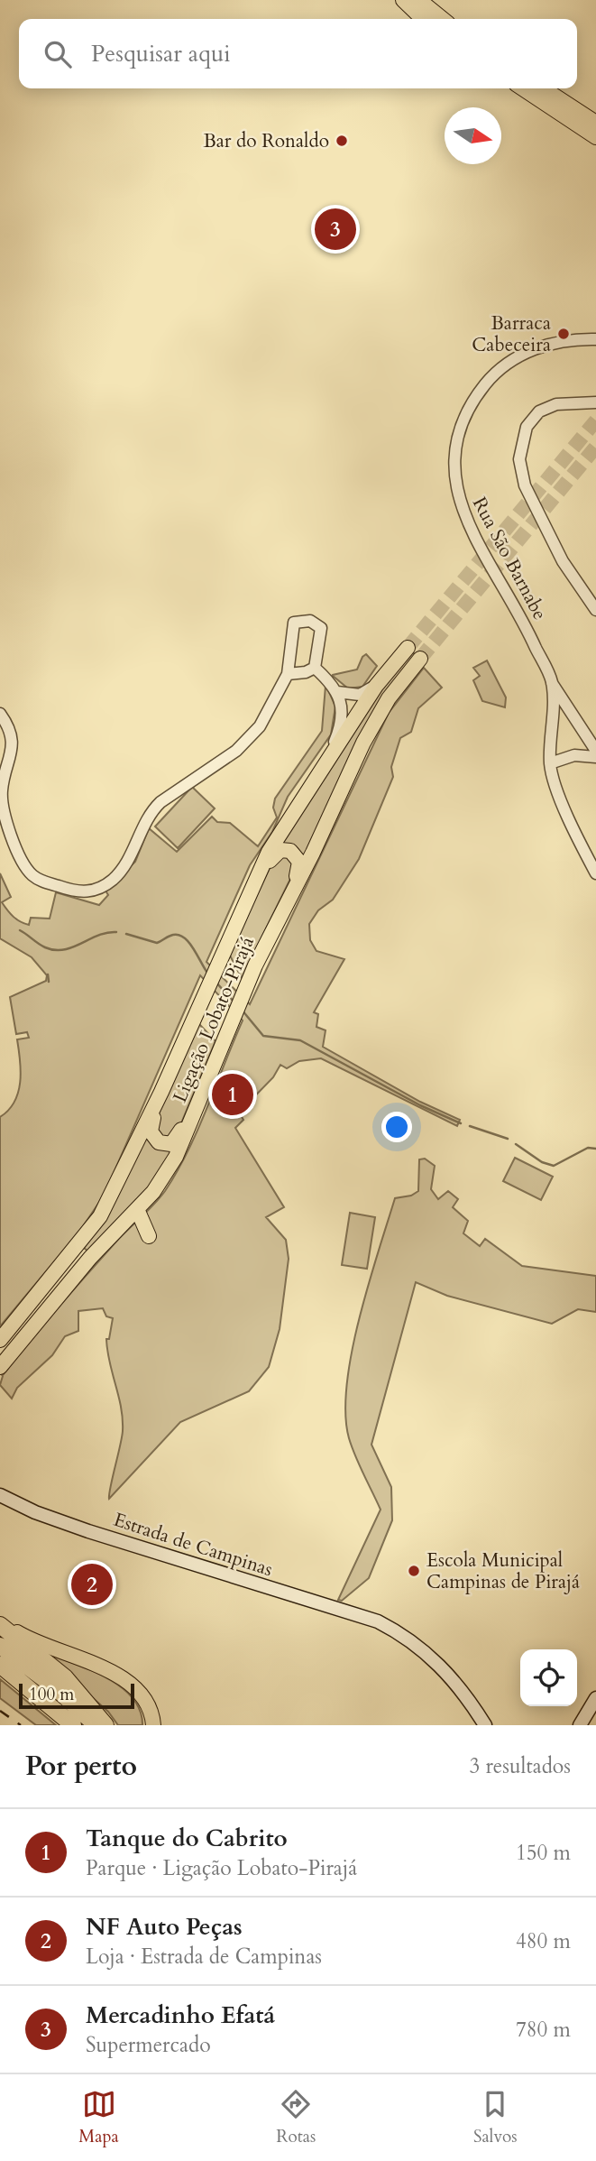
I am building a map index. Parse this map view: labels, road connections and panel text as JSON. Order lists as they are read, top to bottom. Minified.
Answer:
{"streets":{"main road":["Ligação Lobato-Pirajá","Estrada de Campinas"],"street":["Rua São Barnabe"]},"places":["Bar do Ronaldo","Barraca Cabeceira","Escola Municipal Campinas de Pirajá"],"scale_bar":"100 m","north":"right","page":{"search":"Pesquisar aqui","pins":["3","1","2"],"scale":"100 m","heading":["Por perto","3 resultados"],"list":[{"mark":"1","name":"Tanque do Cabrito","note":"Parque · Ligação Lobato-Pirajá","value":"150 m"},{"mark":"2","name":"NF Auto Peças","note":"Loja · Estrada de Campinas","value":"480 m"},{"mark":"3","name":"Mercadinho Efatá","note":"Supermercado","value":"780 m"}],"nav":["Mapa","Rotas","Salvos"]}}
